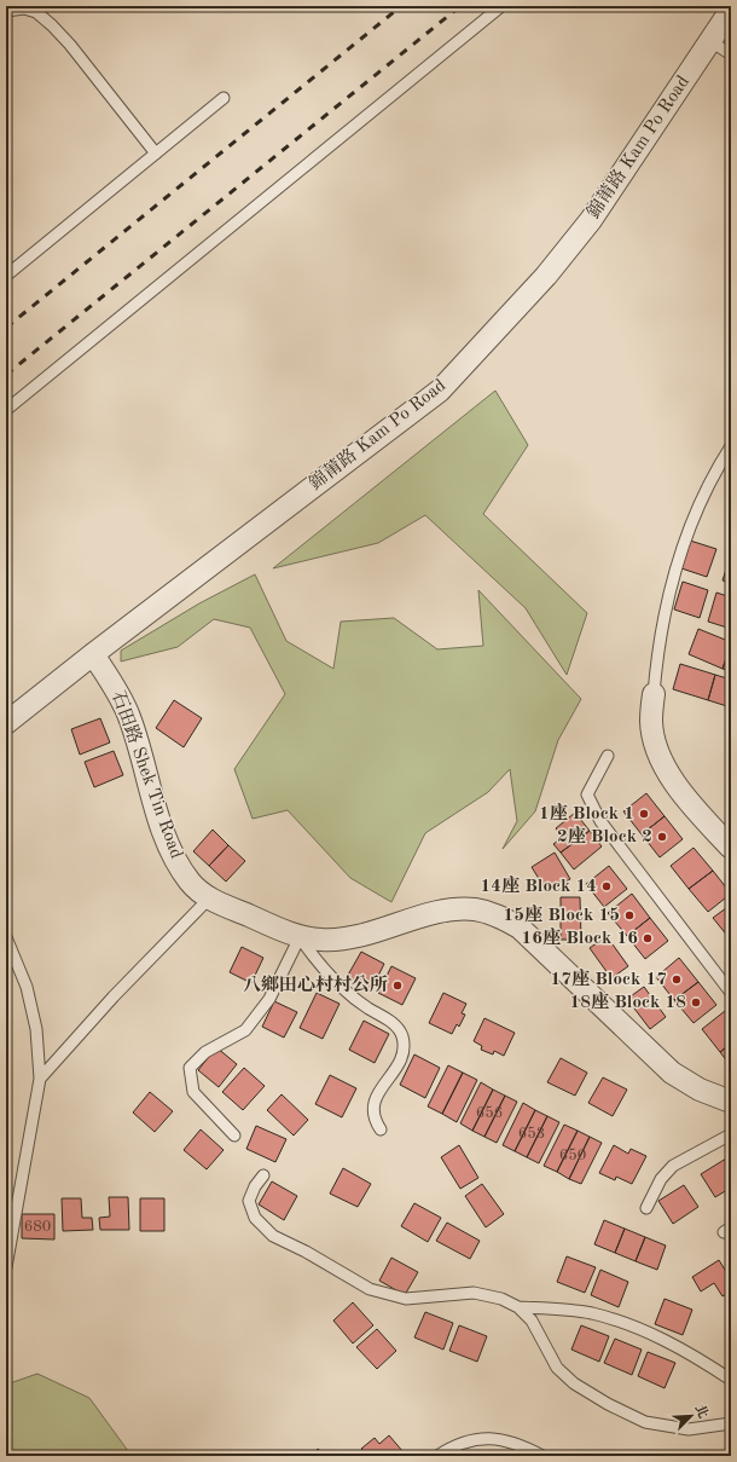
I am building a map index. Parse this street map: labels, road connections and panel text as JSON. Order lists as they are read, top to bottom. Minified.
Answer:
{"streets":{"street":["錦莆路 Kam Po Road","石田路 Shek Tin Road"]},"crossings":[["錦莆路 Kam Po Road","石田路 Shek Tin Road"]],"places":["1座 Block 1","2座 Block 2","14座 Block 14","15座 Block 15","16座 Block 16","17座 Block 17","八鄉田心村村公所","18座 Block 18"],"house_numbers":["656","653","650","680"],"north":"top right"}
